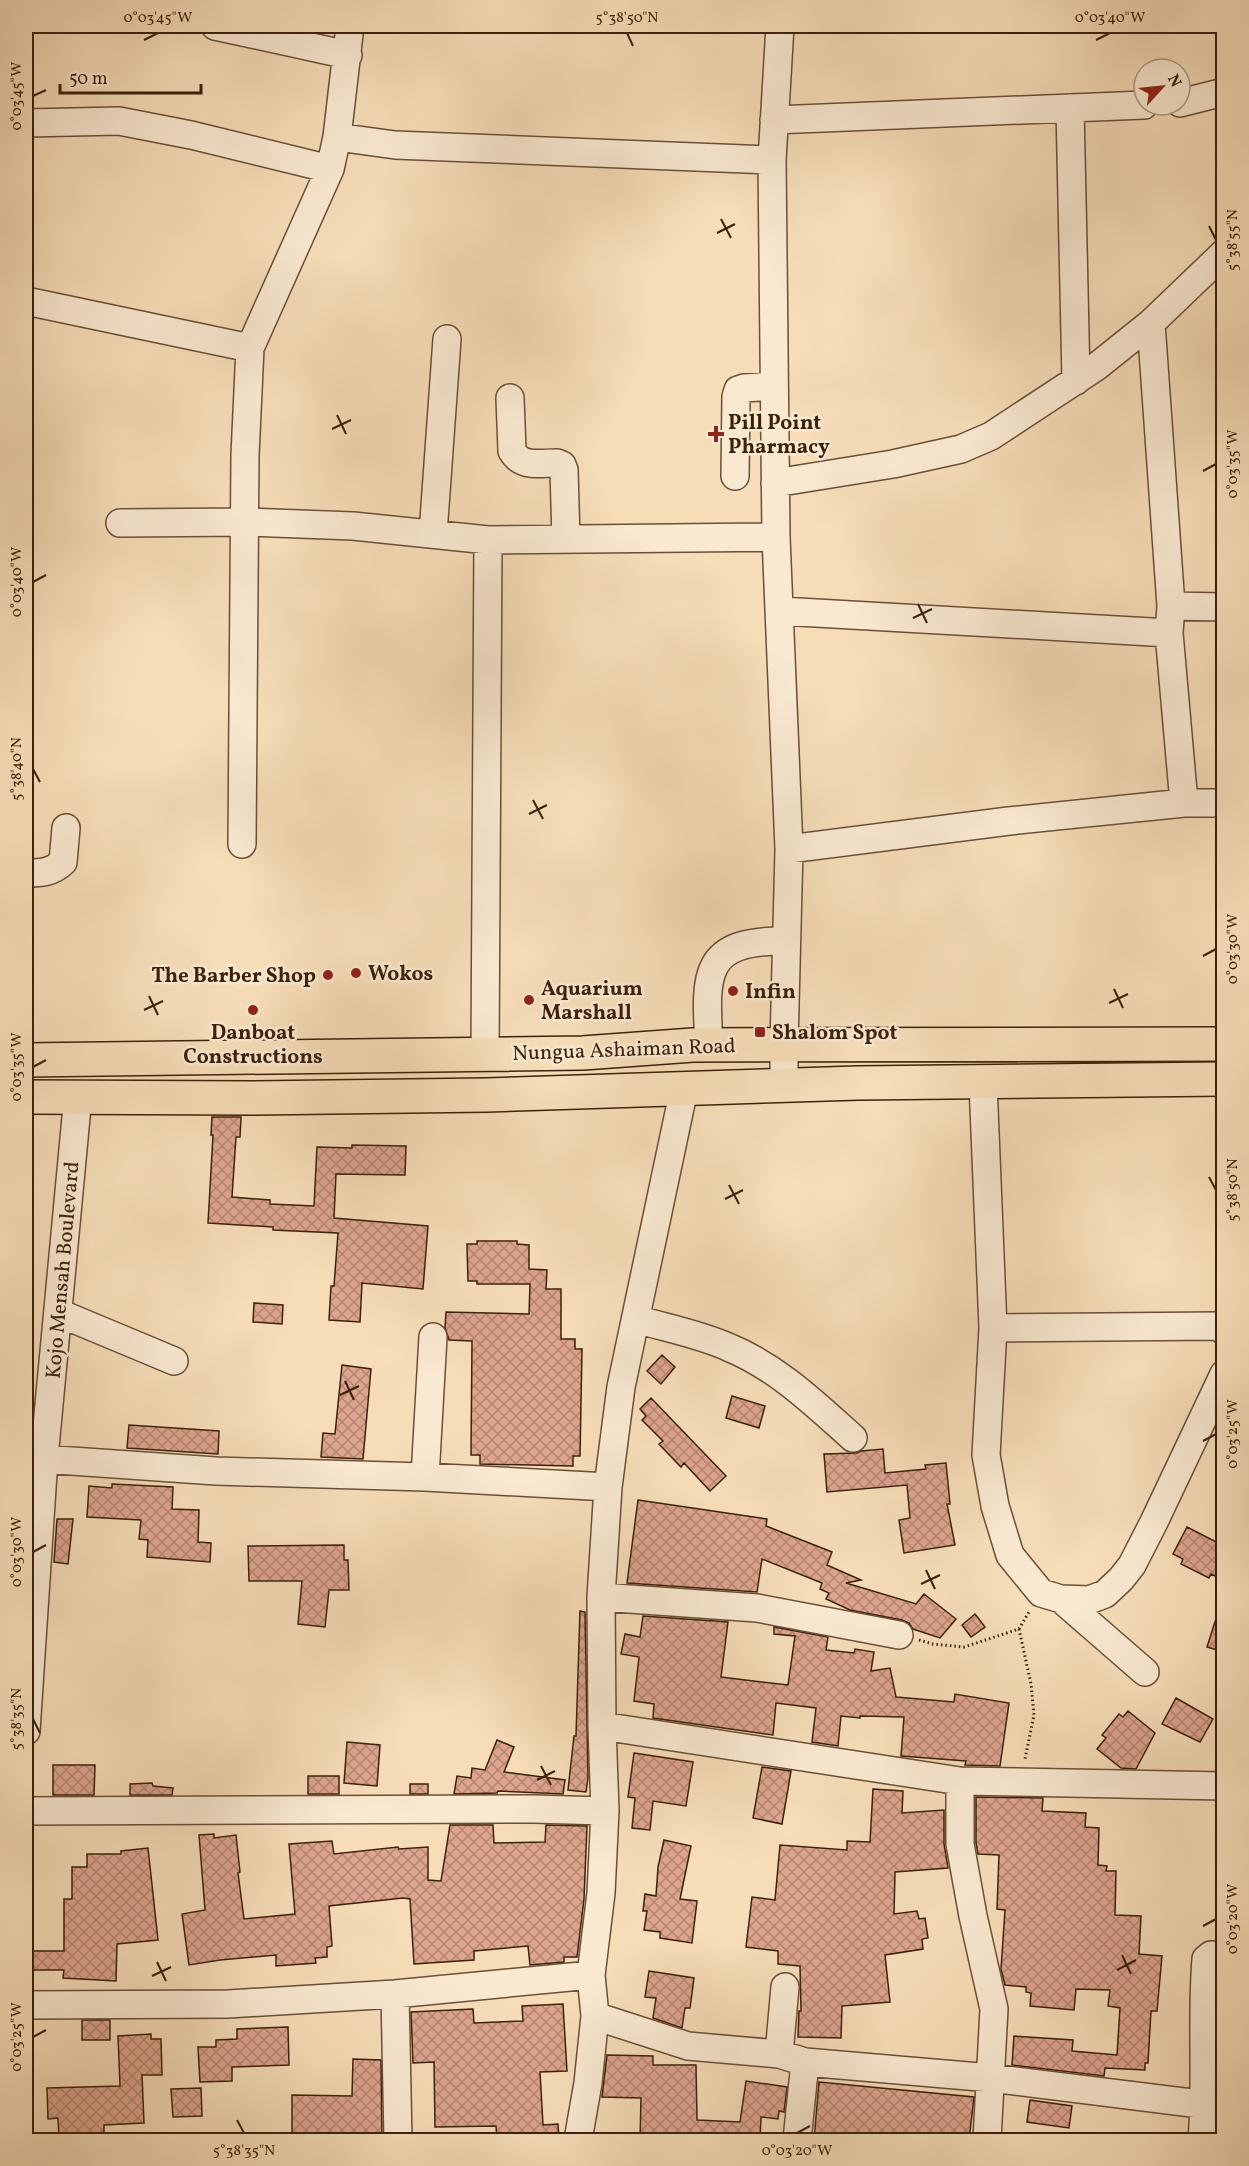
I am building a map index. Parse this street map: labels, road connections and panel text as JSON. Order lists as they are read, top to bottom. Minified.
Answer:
{"streets":{"main road":["Nungua Ashaiman Road"],"street":["Kojo Mensah Boulevard"]},"crossings":[["Nungua Ashaiman Road","Kojo Mensah Boulevard"]],"places":{"health":["Pill Point Pharmacy"],"other":["Wokos","The Barber Shop","Infin","Aquarium Marshall","Danboat Constructions"],"transit":["Shalom Spot"]},"scale_bar":"50 m","north":"top right","coordinates":["0°03'45\"W","5°38'50\"N","0°03'40\"W","5°38'55\"N","0°03'35\"W","5°38'40\"N","0°03'30\"W","0°03'25\"W","5°38'35\"N","0°03'20\"W"]}
